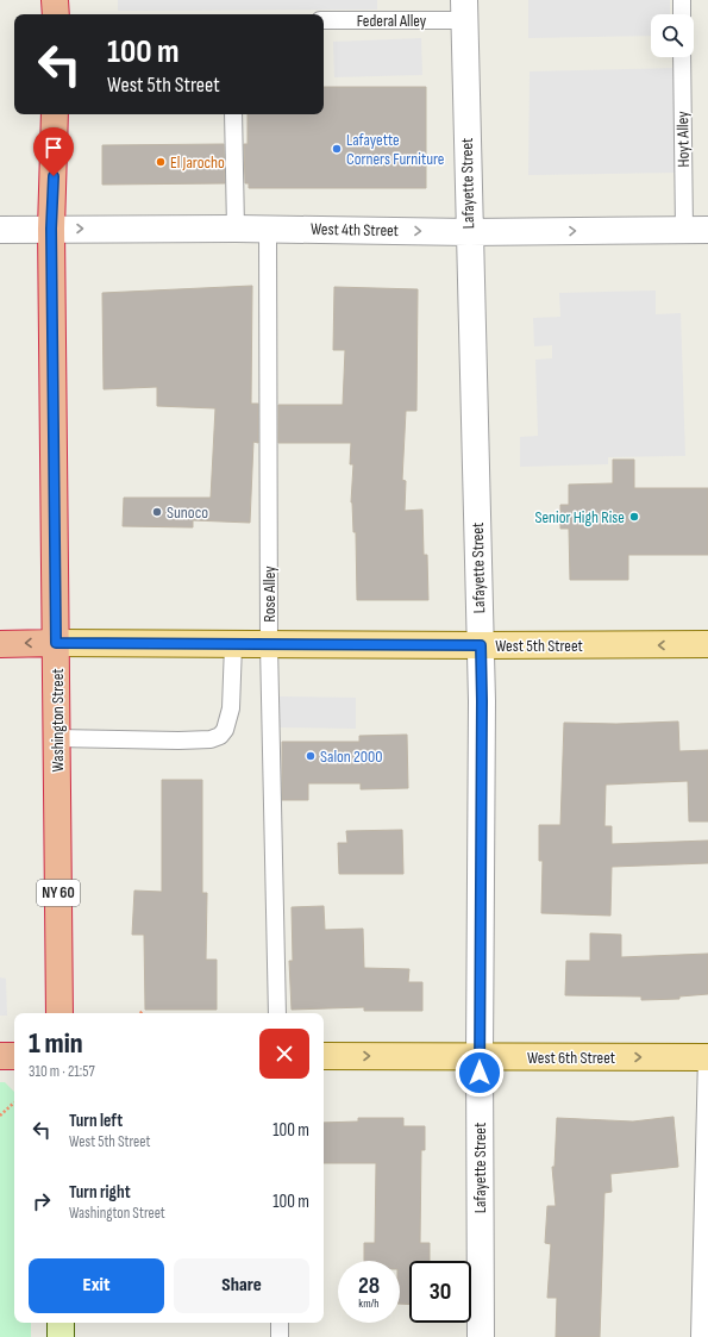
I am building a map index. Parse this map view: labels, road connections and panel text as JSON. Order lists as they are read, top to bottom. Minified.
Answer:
{"streets":{"highway":["West 5th Street","Washington Street","NY 60"],"main road":["West 6th Street"],"street":["Lafayette Street","West 4th Street"],"lane":["Federal Alley","Hoyt Alley","Rose Alley"]},"crossings":[["Federal Alley","Lafayette Street"],["Hoyt Alley","West 4th Street"],["Lafayette Street","West 4th Street"],["Lafayette Street","West 5th Street"],["Lafayette Street","West 6th Street"],["West 4th Street","Rose Alley"],["West 4th Street","Washington Street"],["Rose Alley","West 5th Street"],["West 5th Street","Washington Street"]],"one_way":["West 4th Street","West 5th Street","West 6th Street"],"places":["Lafayette Corners Furniture","El Jarocho","Sunoco","Senior High Rise","Salon 2000"],"page":{"turn":["100 m","West 5th Street"],"heading":["1 min","310 m · 21:57"],"list":[{"name":"Turn left","note":"West 5th Street","value":"100 m"},{"name":"Turn right","note":"Washington Street","value":"100 m"}],"buttons":["Exit","Share"],"speed":"28 km/h","limit":"30"}}
